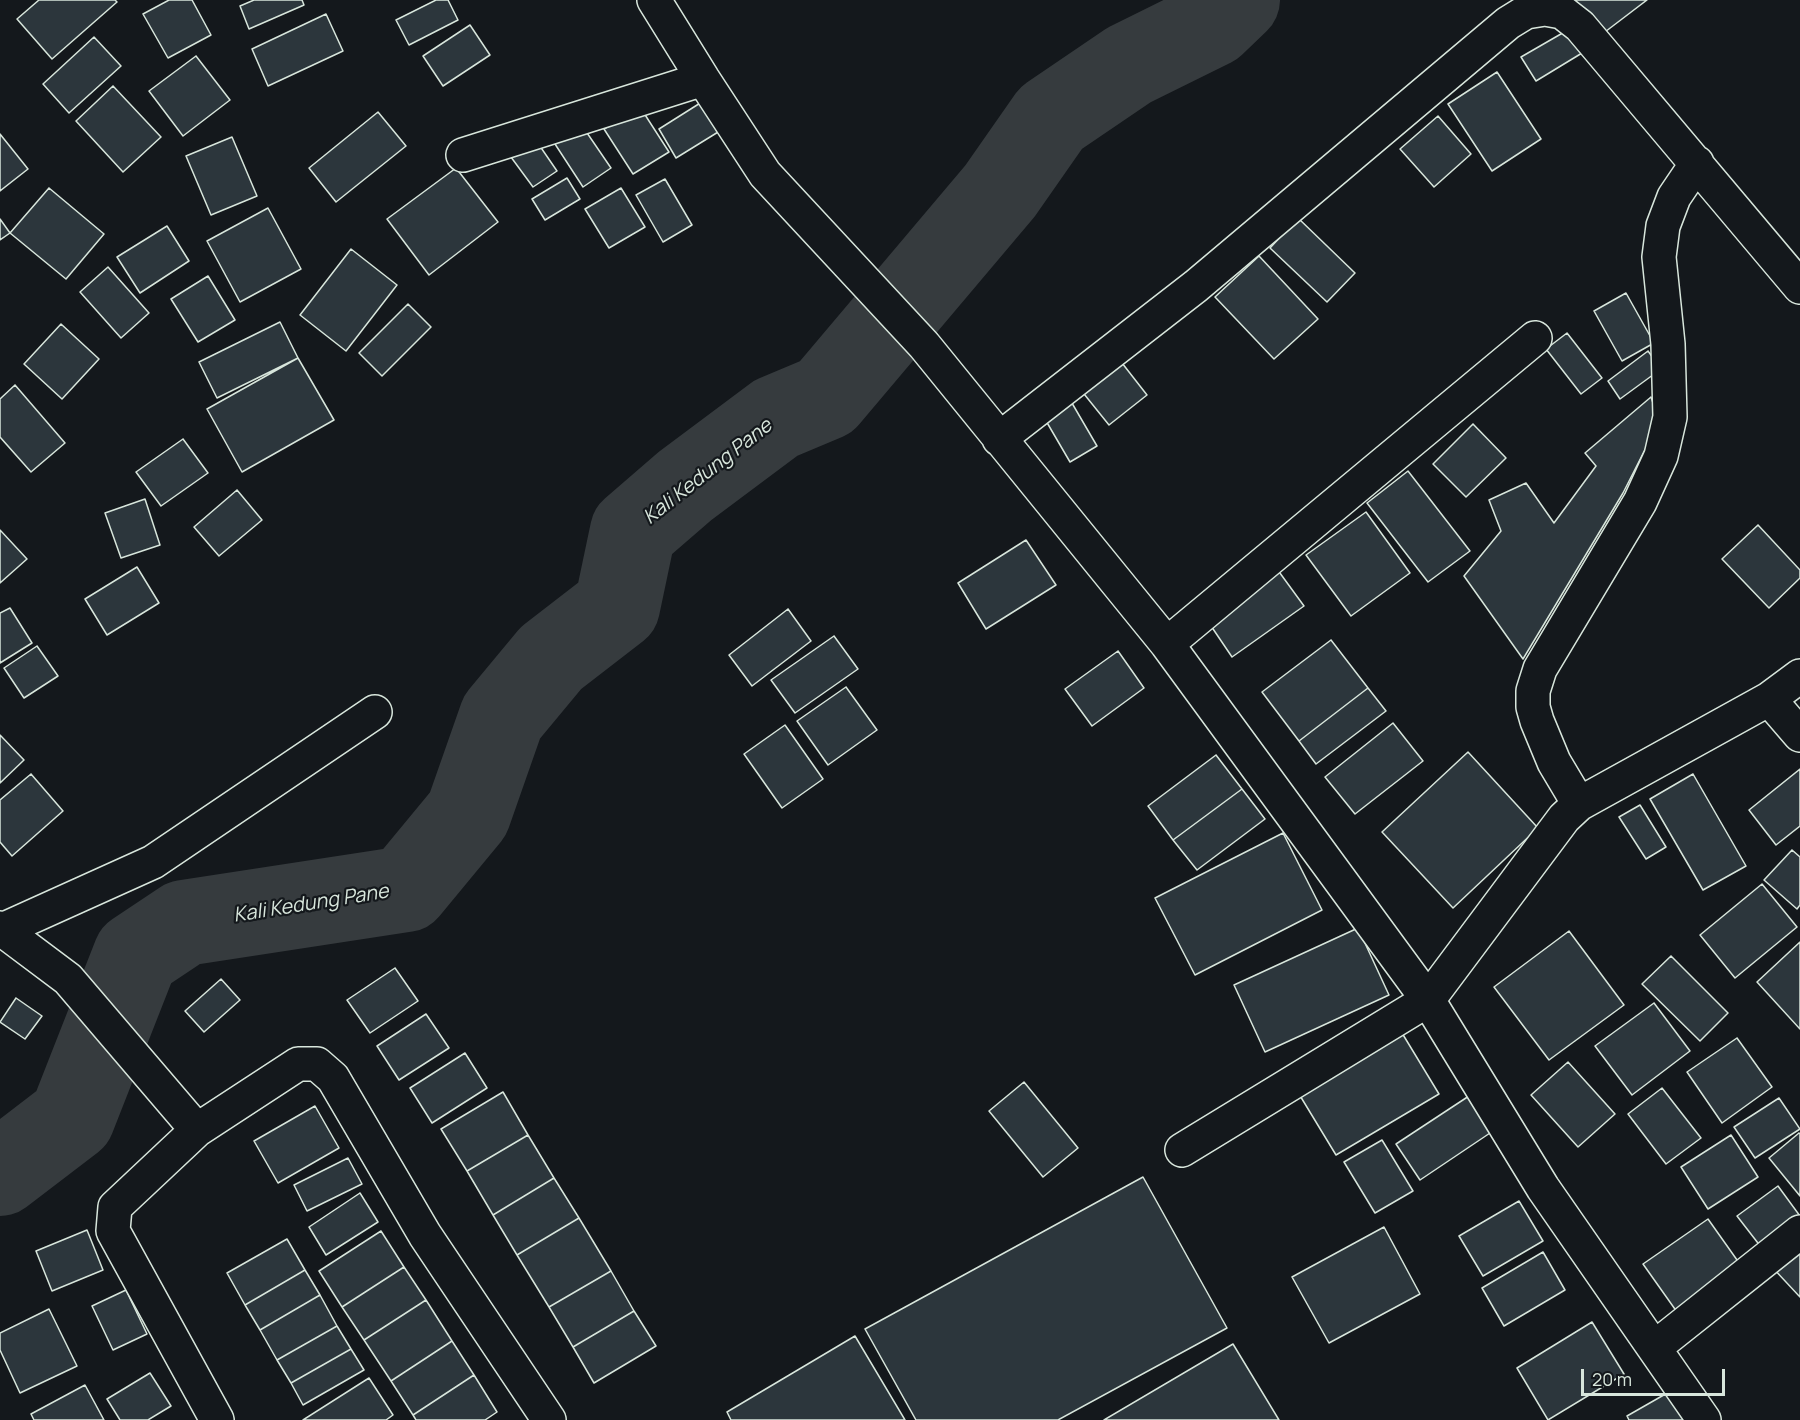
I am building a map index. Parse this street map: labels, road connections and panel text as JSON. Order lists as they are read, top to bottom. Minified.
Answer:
{"water":["Kali Kedung Pane"],"scale_bar":"20 m"}
